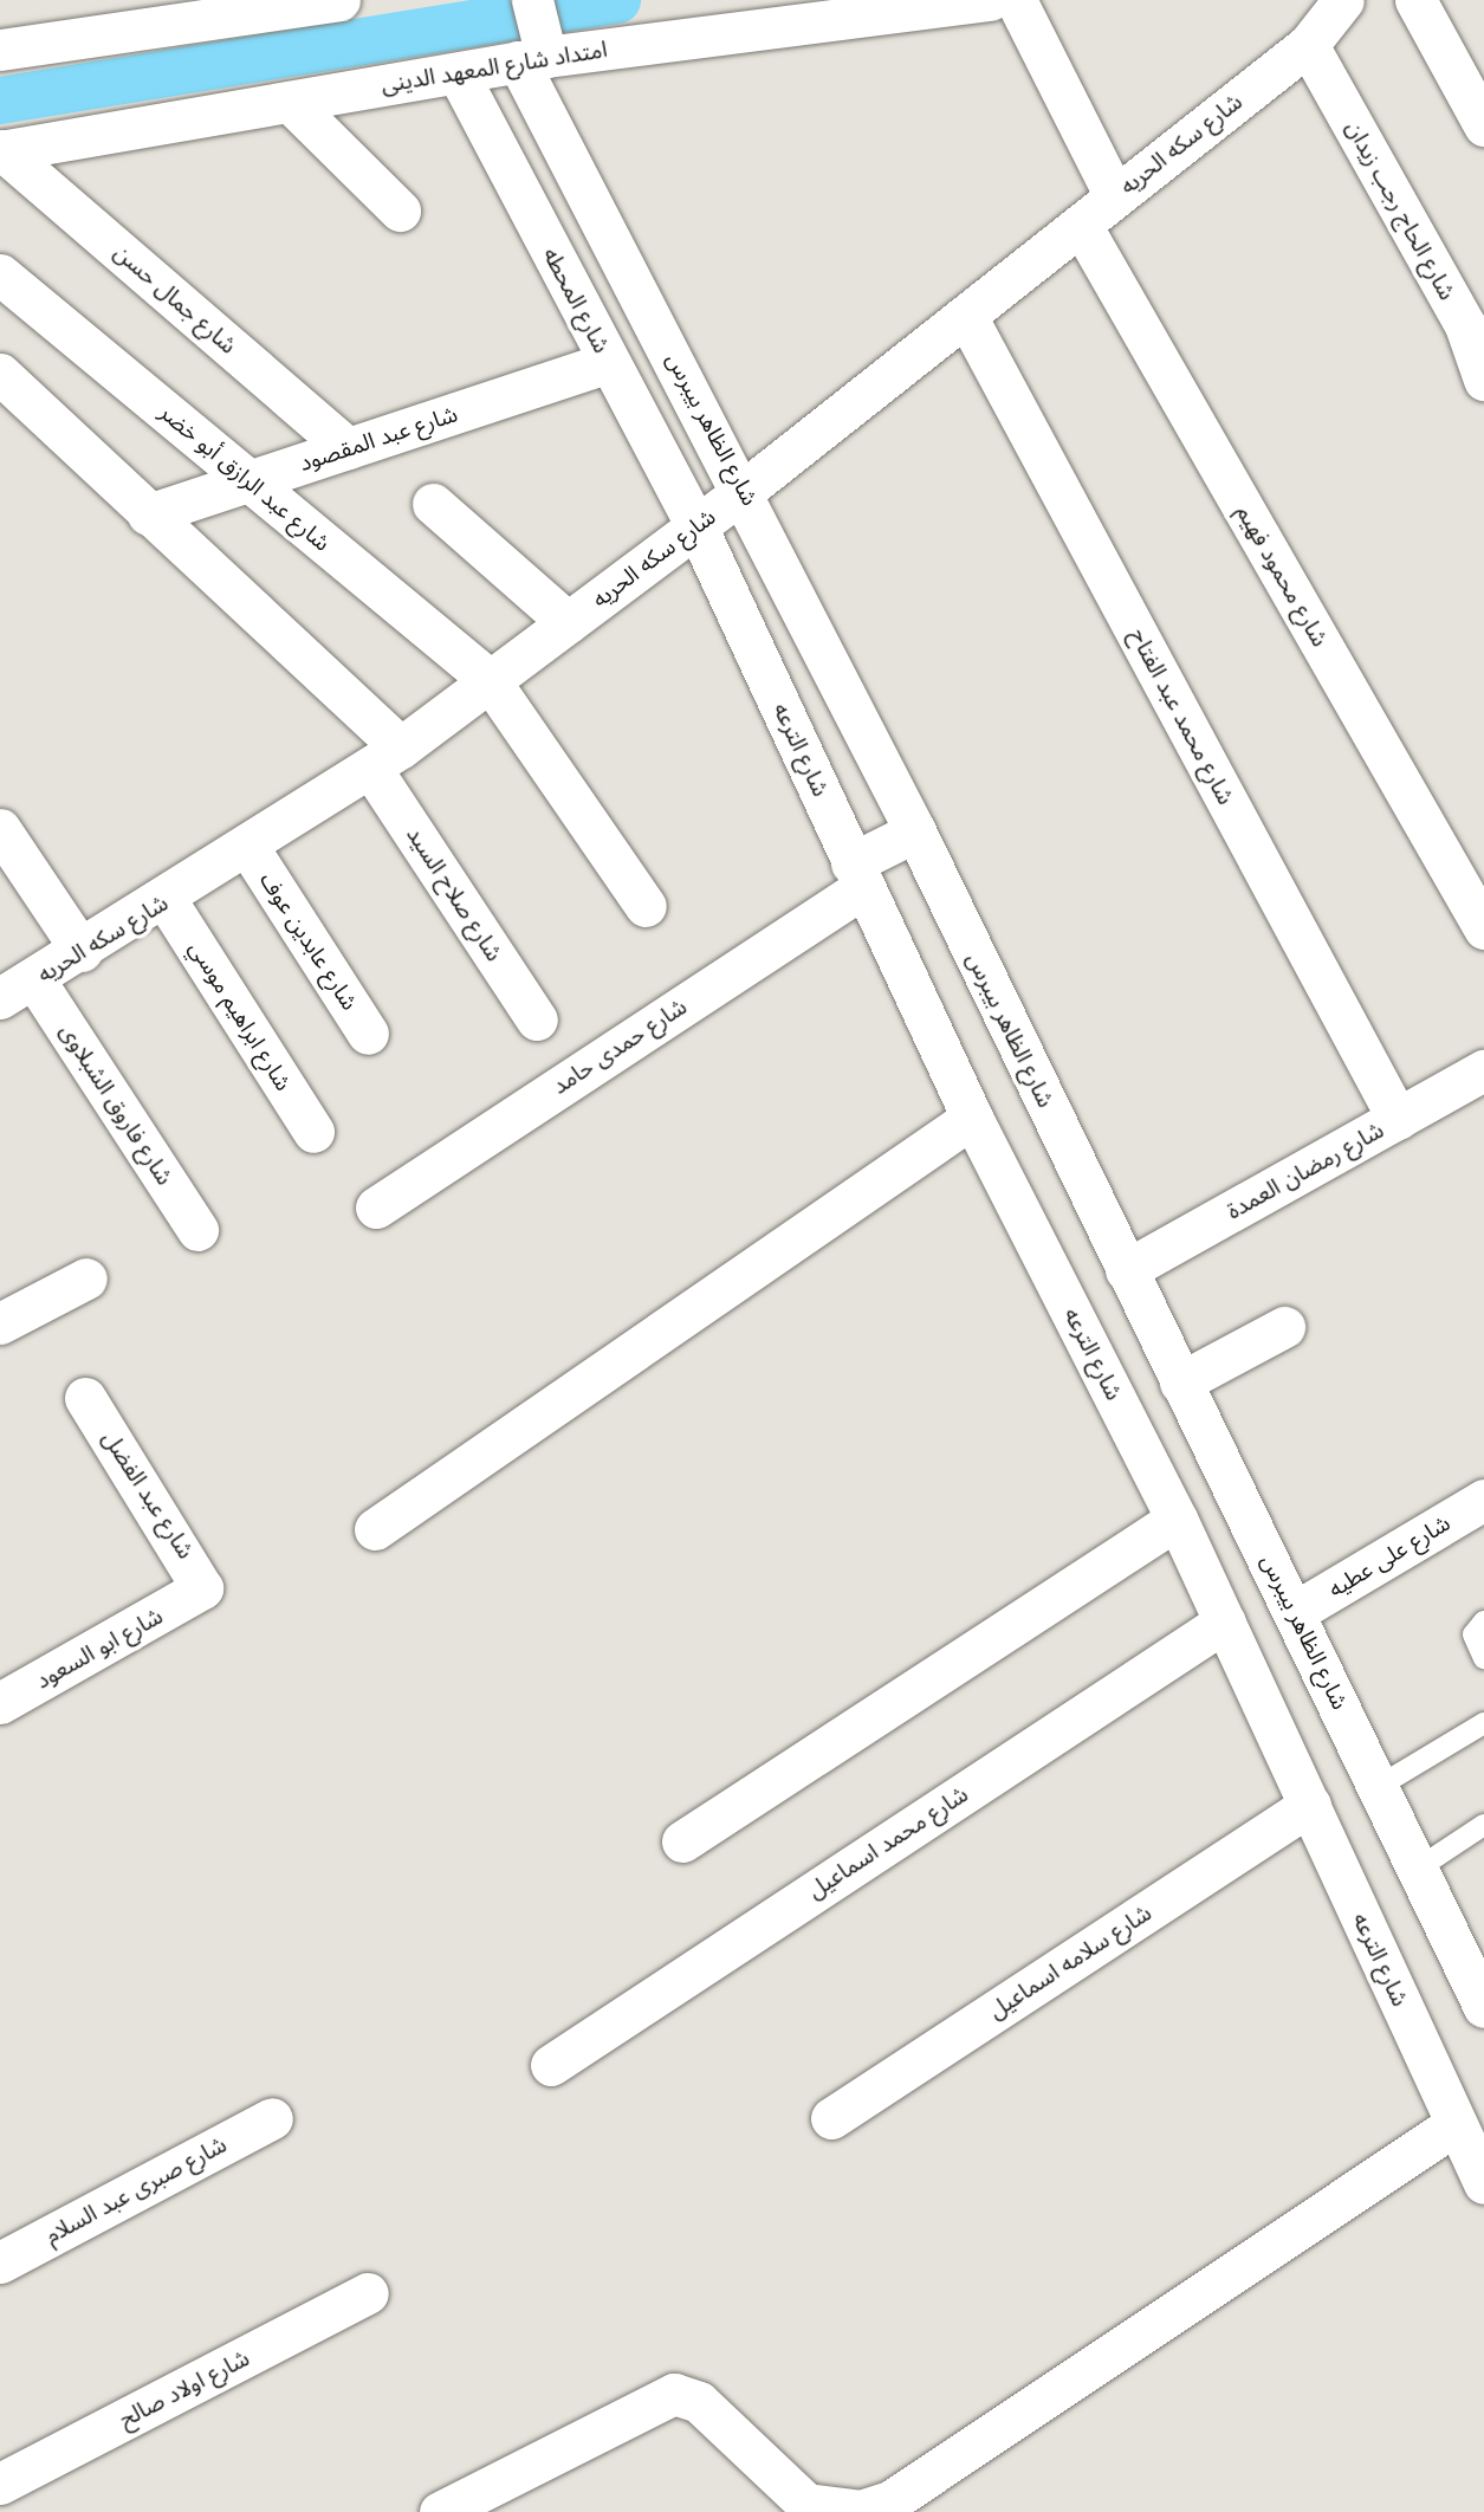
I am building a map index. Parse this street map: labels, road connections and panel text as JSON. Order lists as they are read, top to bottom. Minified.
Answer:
{"streets":{"street":["امتداد شارع المعهد الدينى","شارع سكه الحريه","شارع الحاج رجب زيدان","شارع جمال حسن","شارع المحطه","شارع الظاهر بيبرس","شارع عبد المقصود","شارع عبد الرازق أبو خضر","شارع محمود فهيم","شارع محمد عبد الفتاح","شارع الترعه","شارع صلاح السيد","شارع عابدين عوف","شارع ابراهيم موسي","شارع حمدى حامد","شارع فاروق الشبلاوى","شارع رمضان العمدة","شارع عبد الفضل","شارع على عطيه","شارع ابو السعود","شارع محمد اسماعيل","شارع سلامه اسماعيل","شارع صبرى عبد السلام","شارع اولاد صالح"]},"crossings":[["امتداد شارع المعهد الدينى","شارع جمال حسن"],["امتداد شارع المعهد الدينى","شارع المحطه"],["امتداد شارع المعهد الدينى","شارع الظاهر بيبرس"],["شارع سكه الحريه","شارع الحاج رجب زيدان"],["شارع سكه الحريه","شارع المحطه"],["شارع سكه الحريه","شارع الظاهر بيبرس"],["شارع سكه الحريه","شارع عبد الرازق أبو خضر"],["شارع سكه الحريه","شارع محمود فهيم"],["شارع سكه الحريه","شارع محمد عبد الفتاح"],["شارع سكه الحريه","شارع الترعه"],["شارع سكه الحريه","شارع صلاح السيد"],["شارع سكه الحريه","شارع عابدين عوف"],["شارع سكه الحريه","شارع ابراهيم موسي"],["شارع سكه الحريه","شارع فاروق الشبلاوى"],["شارع جمال حسن","شارع عبد المقصود"],["شارع المحطه","شارع عبد المقصود"],["شارع المحطه","شارع الترعه"],["شارع الظاهر بيبرس","شارع حمدى حامد"],["شارع الظاهر بيبرس","شارع رمضان العمدة"],["شارع الظاهر بيبرس","شارع على عطيه"],["شارع الظاهر بيبرس","شارع سلامه اسماعيل"],["شارع عبد المقصود","شارع عبد الرازق أبو خضر"],["شارع عبد المقصود","شارع صلاح السيد"],["شارع محمد عبد الفتاح","شارع رمضان العمدة"],["شارع الترعه","شارع حمدى حامد"],["شارع الترعه","شارع محمد اسماعيل"],["شارع الترعه","شارع سلامه اسماعيل"],["شارع عبد الفضل","شارع ابو السعود"]]}
